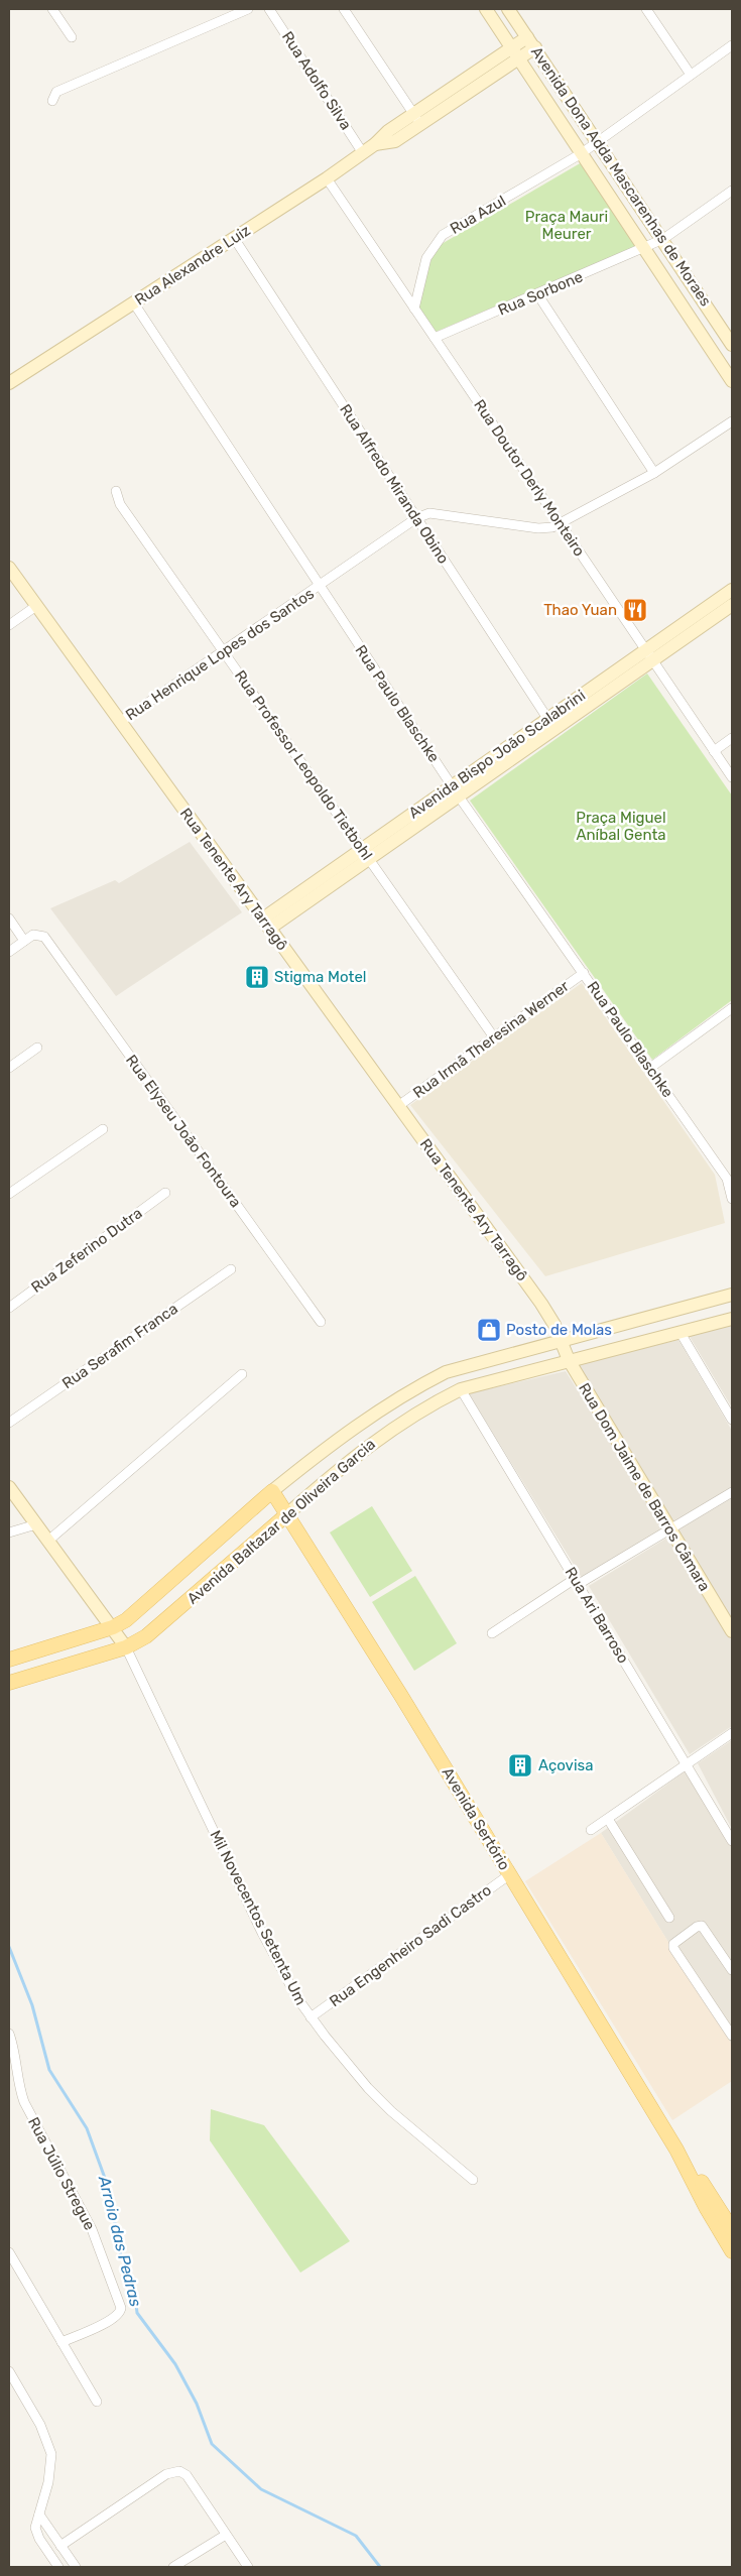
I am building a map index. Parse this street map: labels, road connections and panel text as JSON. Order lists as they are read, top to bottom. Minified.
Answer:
{"streets":{"main road":["Avenida Dona Adda Mascarenhas de Moraes","Rua Alexandre Luiz","Avenida Bispo João Scalabrini","Rua Tenente Ary Tarragô","Rua Dom Jaime de Barros Câmara","Avenida Baltazar de Oliveira Garcia","Avenida Sertório"],"street":["Rua Adolfo Silva","Rua Azul","Rua Sorbone","Rua Doutor Derly Monteiro","Rua Alfredo Miranda Obino","Rua Henrique Lopes dos Santos","Rua Paulo Blaschke","Rua Professor Leopoldo Tietbohl","Rua Irmã Theresina Werner","Rua Elyseu João Fontoura","Rua Zeferino Dutra","Rua Serafim Franca","Rua Ari Barroso","Mil Novecentos Setenta Um","Rua Engenheiro Sadi Castro","Rua Júlio Stregue"]},"crossings":[["Rua Adolfo Silva","Rua Alexandre Luiz"],["Avenida Dona Adda Mascarenhas de Moraes","Rua Azul"],["Avenida Dona Adda Mascarenhas de Moraes","Rua Alexandre Luiz"],["Avenida Dona Adda Mascarenhas de Moraes","Rua Sorbone"],["Rua Azul","Rua Doutor Derly Monteiro"],["Rua Alexandre Luiz","Rua Doutor Derly Monteiro"],["Rua Alexandre Luiz","Rua Alfredo Miranda Obino"],["Rua Alexandre Luiz","Rua Paulo Blaschke"],["Rua Sorbone","Rua Doutor Derly Monteiro"],["Rua Doutor Derly Monteiro","Avenida Bispo João Scalabrini"],["Rua Alfredo Miranda Obino","Rua Henrique Lopes dos Santos"],["Rua Alfredo Miranda Obino","Avenida Bispo João Scalabrini"],["Rua Henrique Lopes dos Santos","Rua Paulo Blaschke"],["Rua Henrique Lopes dos Santos","Rua Professor Leopoldo Tietbohl"],["Rua Henrique Lopes dos Santos","Rua Tenente Ary Tarragô"],["Rua Paulo Blaschke","Avenida Bispo João Scalabrini"],["Rua Paulo Blaschke","Rua Irmã Theresina Werner"],["Avenida Bispo João Scalabrini","Rua Professor Leopoldo Tietbohl"],["Avenida Bispo João Scalabrini","Rua Tenente Ary Tarragô"],["Rua Professor Leopoldo Tietbohl","Rua Irmã Theresina Werner"],["Rua Tenente Ary Tarragô","Rua Irmã Theresina Werner"],["Rua Tenente Ary Tarragô","Rua Dom Jaime de Barros Câmara"],["Rua Tenente Ary Tarragô","Avenida Baltazar de Oliveira Garcia"],["Rua Dom Jaime de Barros Câmara","Avenida Baltazar de Oliveira Garcia"],["Avenida Baltazar de Oliveira Garcia","Rua Ari Barroso"],["Avenida Baltazar de Oliveira Garcia","Avenida Sertório"],["Avenida Baltazar de Oliveira Garcia","Mil Novecentos Setenta Um"],["Avenida Sertório","Rua Engenheiro Sadi Castro"],["Mil Novecentos Setenta Um","Rua Engenheiro Sadi Castro"]],"water":["Arroio das Pedras"],"parks":["Praça Mauri Meurer","Praça Miguel Aníbal Genta"],"places":{"restaurant":["Thao Yuan"],"building":["Stigma Motel","Açovisa"],"shop":["Posto de Molas"]}}
